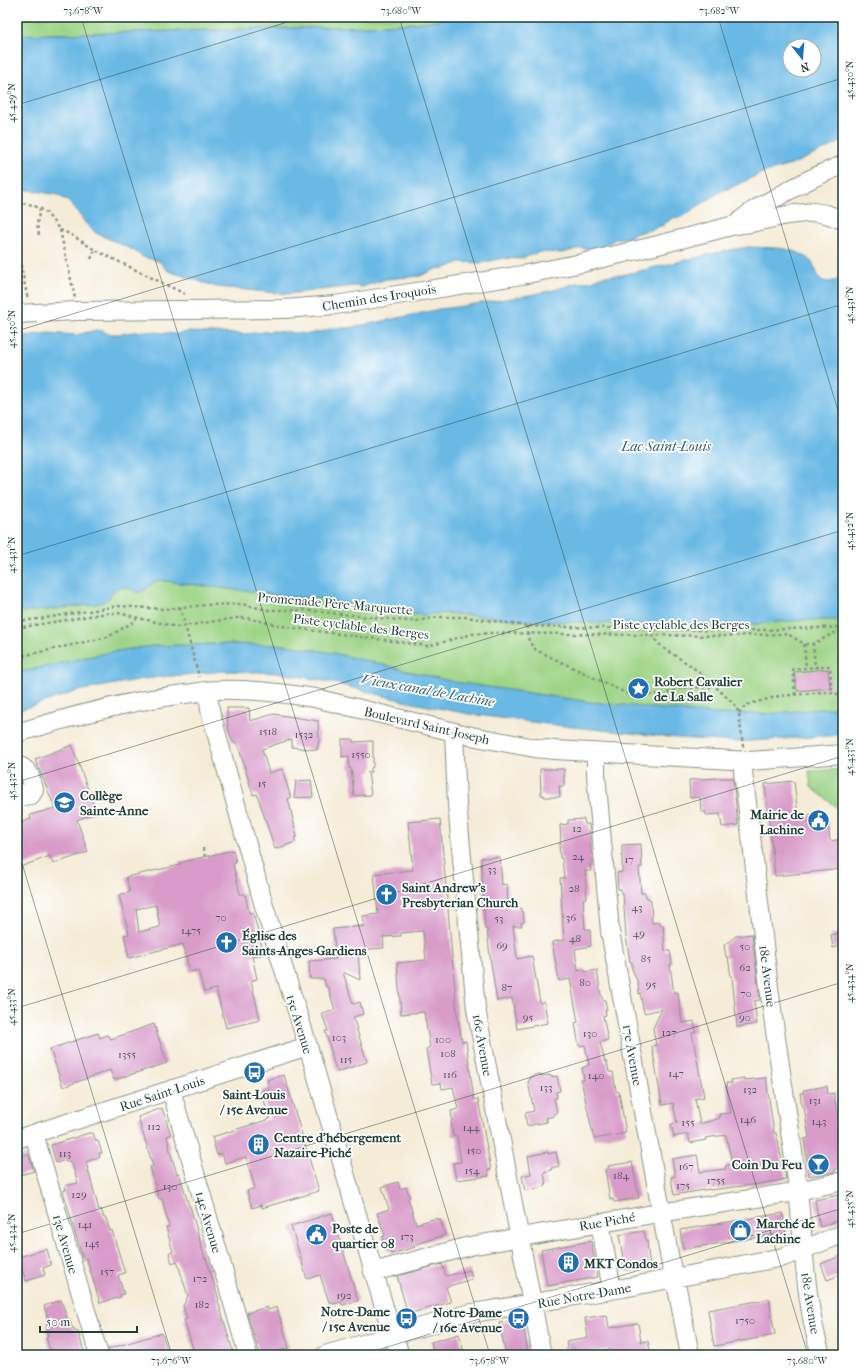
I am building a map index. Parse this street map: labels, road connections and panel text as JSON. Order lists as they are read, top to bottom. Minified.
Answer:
{"streets":{"street":["Chemin des Iroquois","Boulevard Saint-Joseph","18e Avenue","15e Avenue","16e Avenue","17e Avenue","Rue Saint-Louis","Rue Piché","14e Avenue","13e Avenue","Rue Notre-Dame"],"path":["Promenade Père-Marquette","Piste cyclable des Berges"]},"crossings":[["Boulevard Saint-Joseph","18e Avenue"],["Boulevard Saint-Joseph","15e Avenue"],["Boulevard Saint-Joseph","16e Avenue"],["Boulevard Saint-Joseph","17e Avenue"],["18e Avenue","Rue Piché"],["18e Avenue","Rue Notre-Dame"],["15e Avenue","Rue Saint-Louis"],["15e Avenue","Rue Piché"],["15e Avenue","Rue Notre-Dame"],["16e Avenue","Rue Piché"],["16e Avenue","Rue Notre-Dame"],["17e Avenue","Rue Piché"],["17e Avenue","Rue Notre-Dame"],["Rue Saint-Louis","14e Avenue"],["Rue Saint-Louis","13e Avenue"]],"water":["Lac Saint-Louis","Vieux canal de Lachine"],"places":{"place":["Robert Cavalier de La Salle"],"school or university":["Collège Sainte-Anne"],"public building":["Mairie de Lachine","Poste de quartier 08"],"church":["Saint Andrew's Presbyterian Church","Église des Saints-Anges-Gardiens"],"bus stop":["Saint-Louis / 15e Avenue","Notre-Dame / 15e Avenue","Notre-Dame / 16e Avenue"],"building":["Centre d'hébergement Nazaire-Piché","MKT Condos"],"bar":["Coin Du Feu"],"shop":["Marché de Lachine"]},"house_numbers":["1518","1532","1550","15","12","24","17","33","28","43","70","36","53","1475","49","48","69","50","85","62","80","95","87","70","95","90","127","130","103","100","108","1355","115","147","116","140","133","132","131","146","143","155","112","144","150","113","167","154","184","1755","175","130","129","141","173","145","157","172","192","182","1750"],"scale_bar":"50 m","north":"bottom","coordinates":["73.678°W","73.680°W","73.682°W","45.430°N","45.429°N","45.431°N","45.432°N","45.433°N","45.434°N","45.435°N","73.676°W"]}
